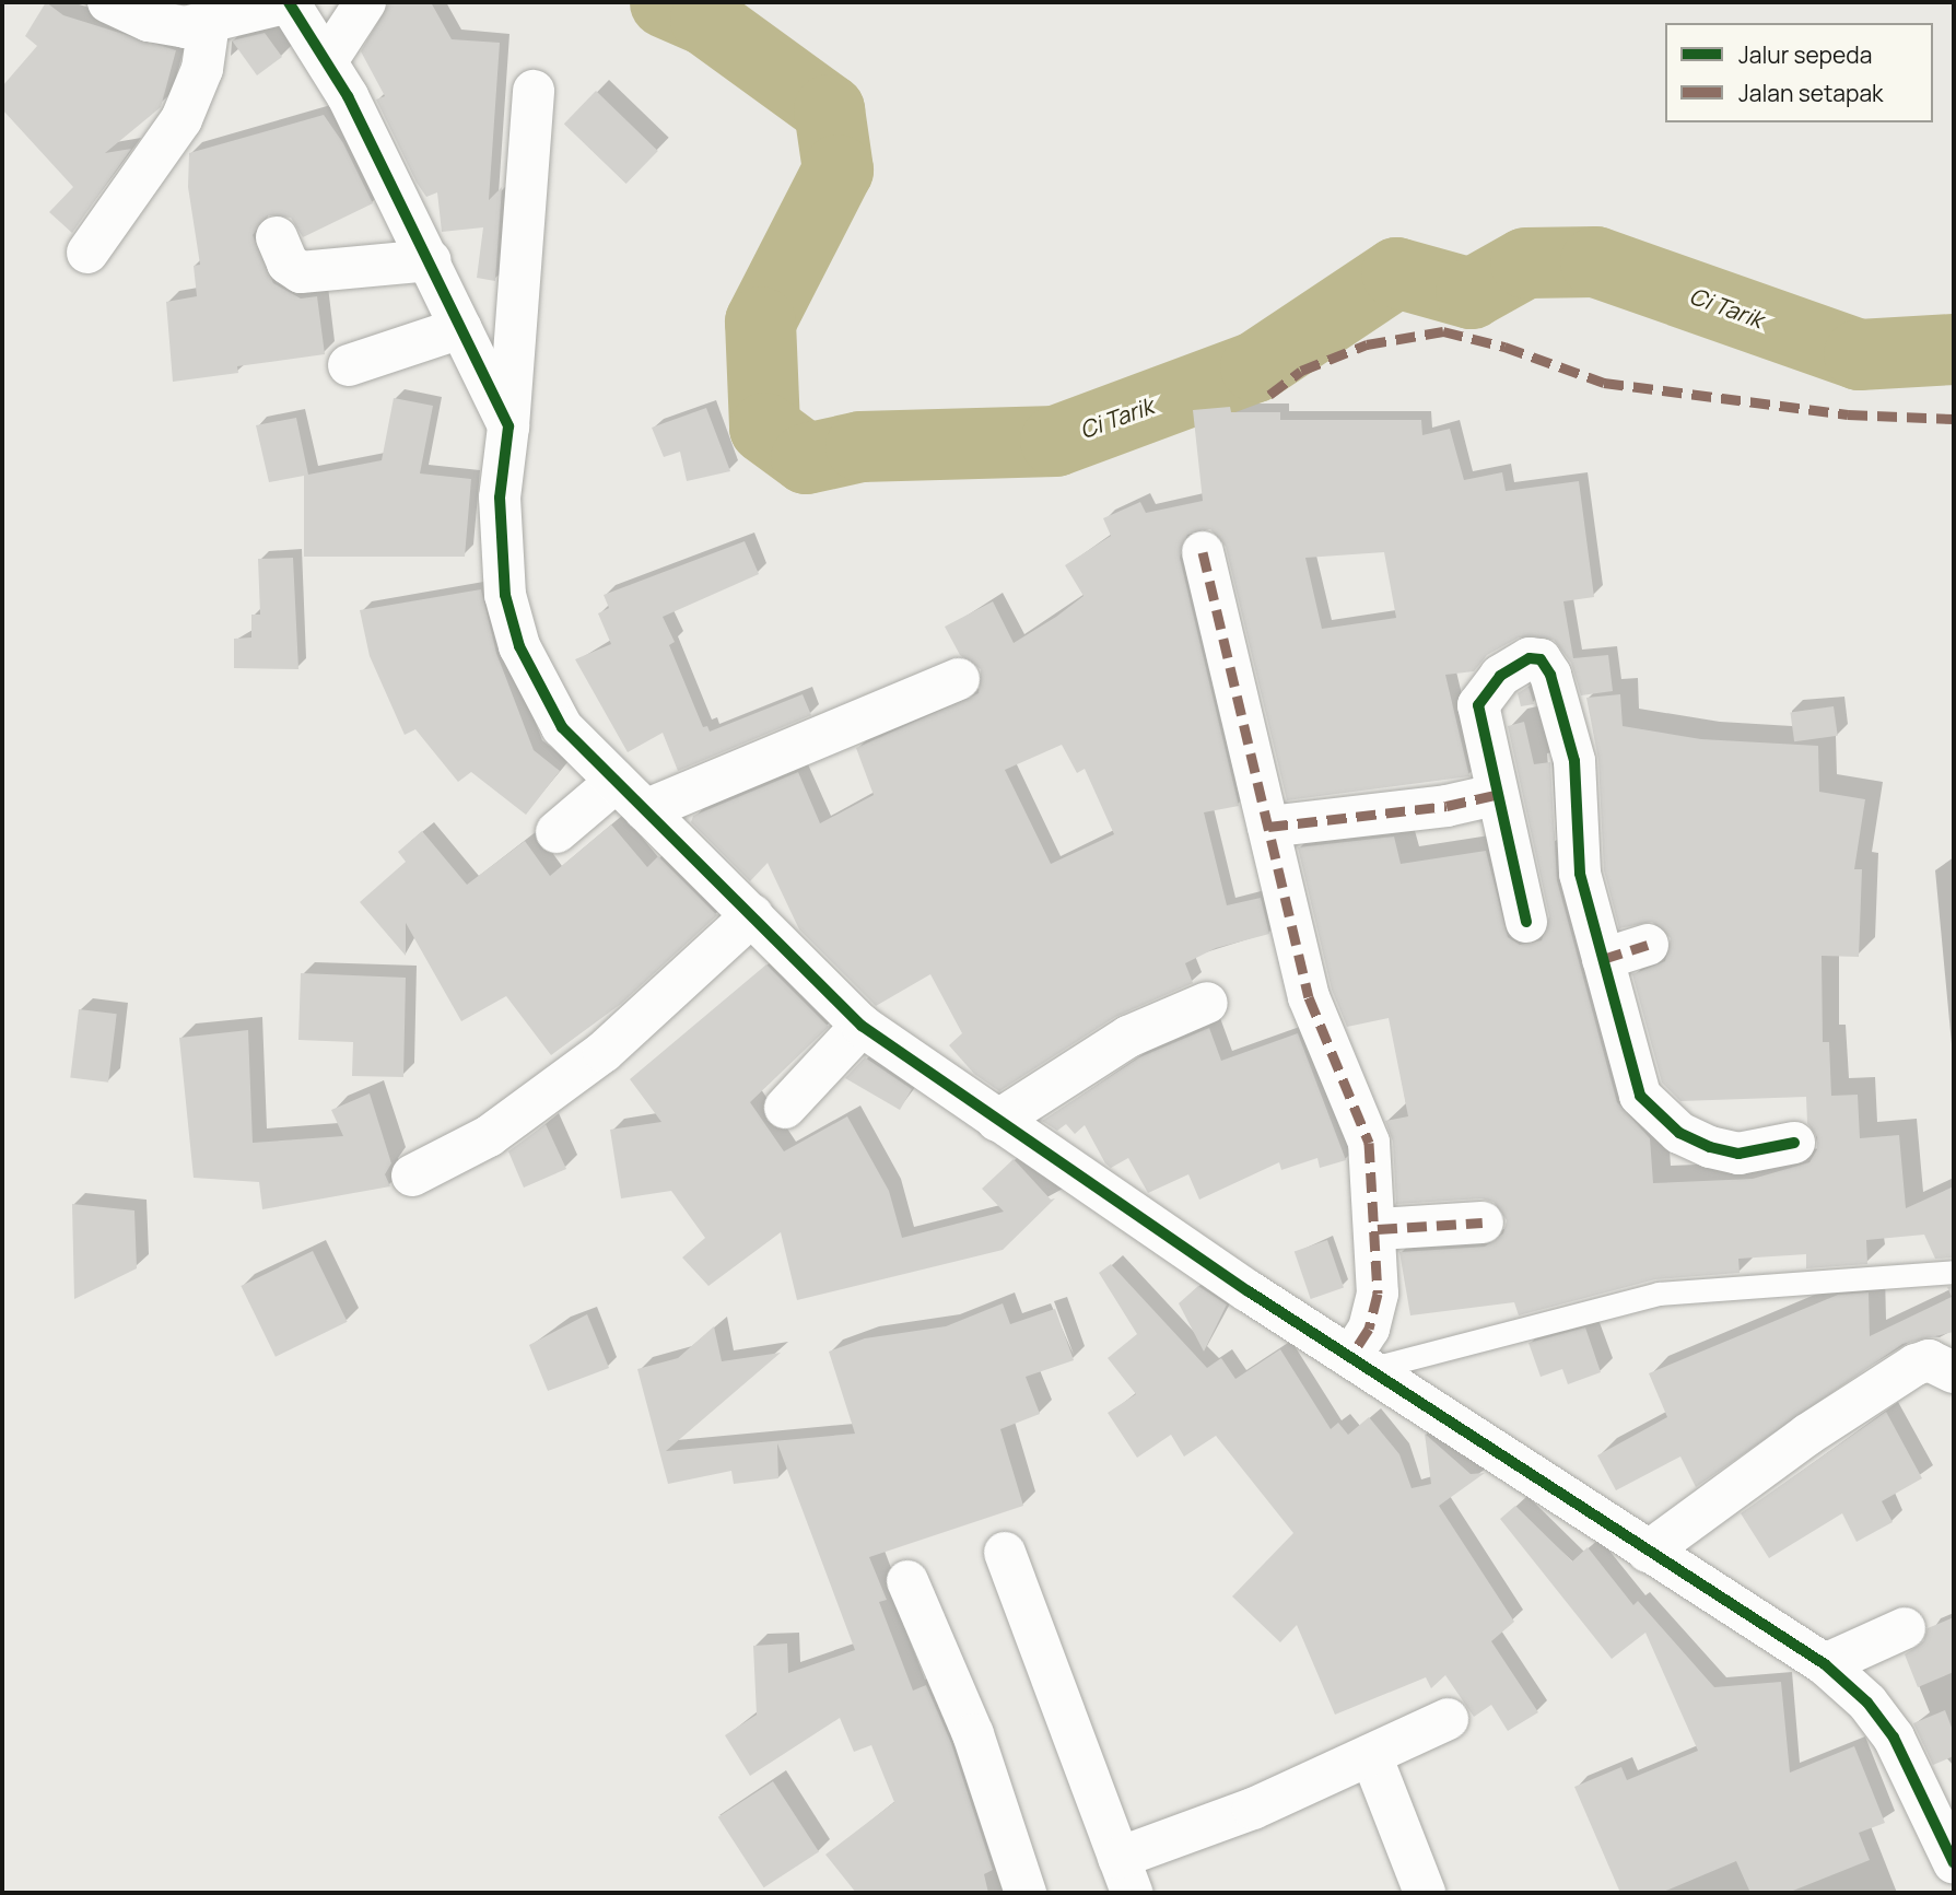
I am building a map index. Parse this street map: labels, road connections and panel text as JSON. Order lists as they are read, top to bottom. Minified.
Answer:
{"water":["Ci Tarik"],"legend":["Jalur sepeda","Jalan setapak"]}
